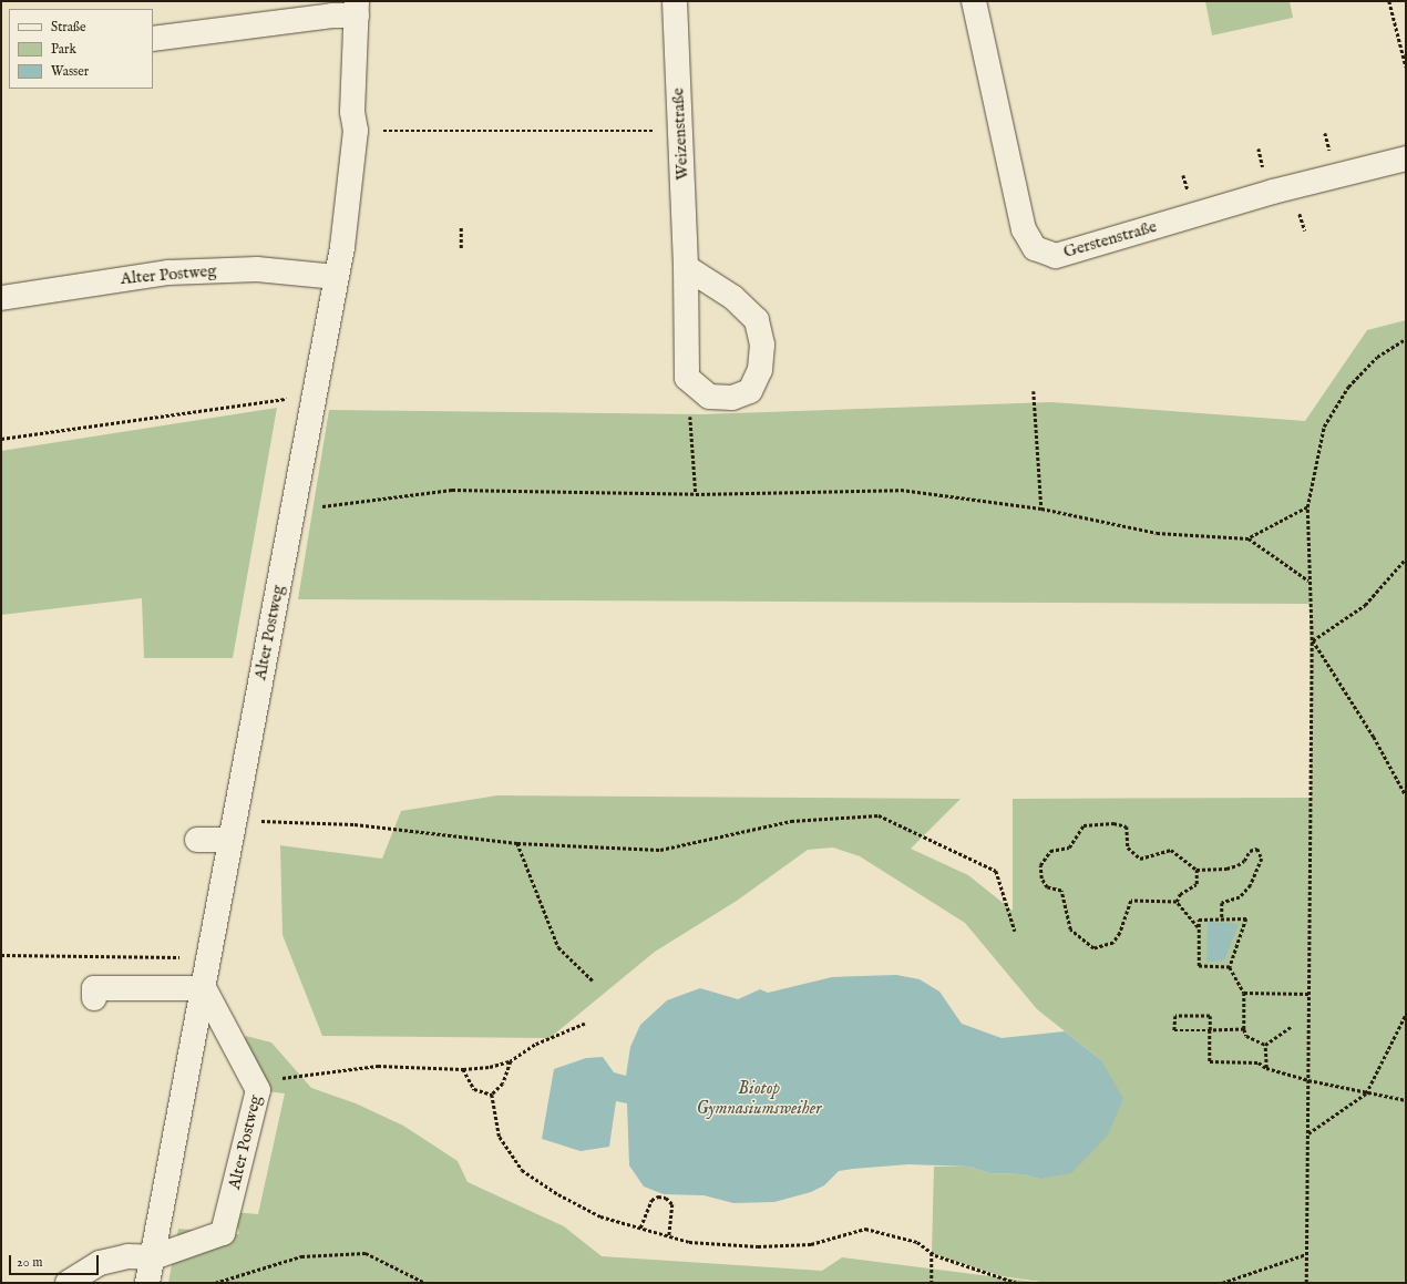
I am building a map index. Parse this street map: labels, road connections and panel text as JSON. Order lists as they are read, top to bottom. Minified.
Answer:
{"streets":{"street":["Weizenstraße","Gerstenstraße","Alter Postweg"]},"water":["Biotop Gymnasiumsweiher"],"legend":["Straße","Park","Wasser"],"scale_bar":"20 m"}
